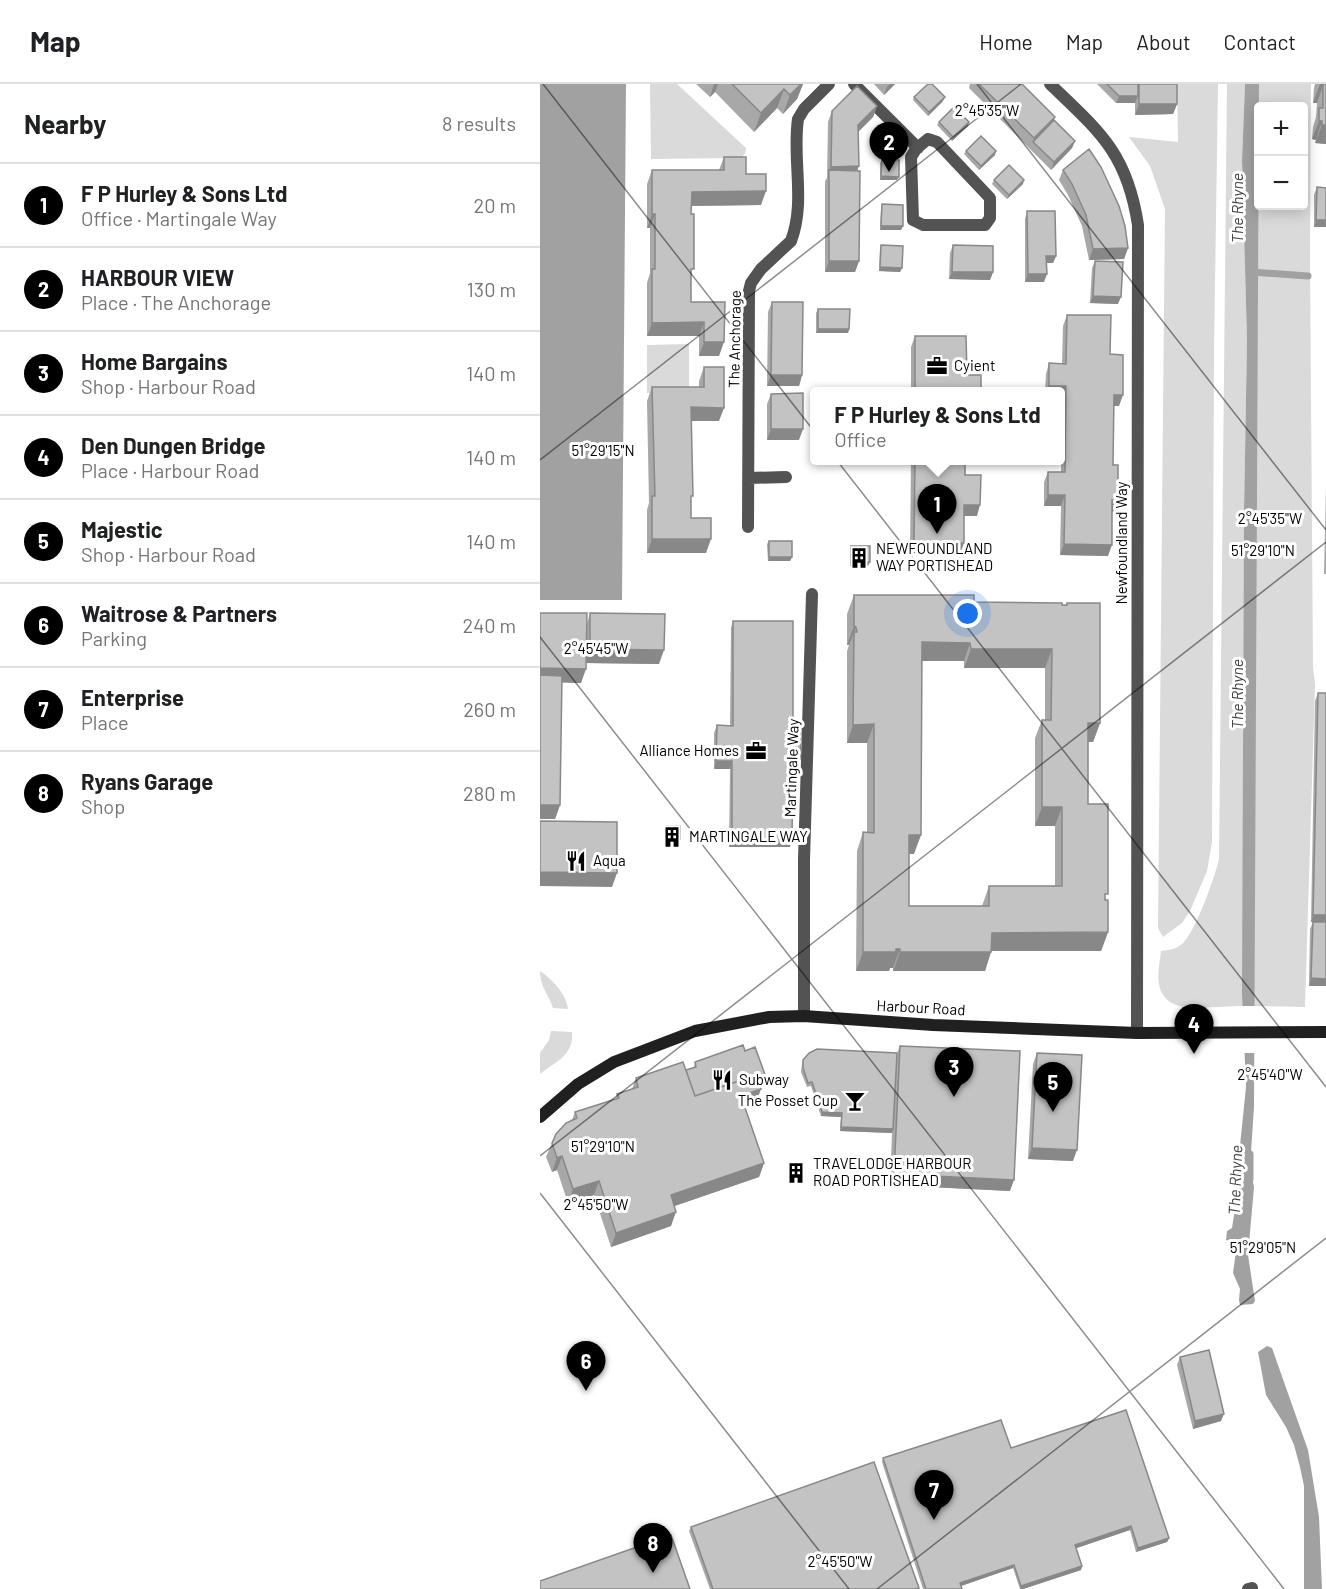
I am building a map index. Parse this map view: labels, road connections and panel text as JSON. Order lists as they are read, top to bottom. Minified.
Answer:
{"streets":{"street":["The Anchorage","Newfoundland Way","Martingale Way","Harbour Road"]},"crossings":[["Newfoundland Way","Harbour Road"],["Martingale Way","Harbour Road"]],"water":["The Rhyne"],"places":{"office":["Cyient","Alliance Homes"],"building":["NEWFOUNDLAND WAY PORTISHEAD","MARTINGALE WAY","TRAVELODGE HARBOUR ROAD PORTISHEAD"],"restaurant":["Aqua","Subway"],"bar":["The Posset Cup"]},"page":{"header":"Map","nav":["Home","Map","About","Contact"],"heading":["Nearby","8 results"],"map_buttons":["+","−"],"pins":["2","1","4","3","5","6","7","8"],"list":[{"mark":"1","name":"F P Hurley & Sons Ltd","note":"Office · Martingale Way","value":"20 m"},{"mark":"2","name":"HARBOUR VIEW","note":"Place · The Anchorage","value":"130 m"},{"mark":"3","name":"Home Bargains","note":"Shop · Harbour Road","value":"140 m"},{"mark":"4","name":"Den Dungen Bridge","note":"Place · Harbour Road","value":"140 m"},{"mark":"5","name":"Majestic","note":"Shop · Harbour Road","value":"140 m"},{"mark":"6","name":"Waitrose & Partners","note":"Parking","value":"240 m"},{"mark":"7","name":"Enterprise","note":"Place","value":"260 m"},{"mark":"8","name":"Ryans Garage","note":"Shop","value":"280 m"}],"popup":["F P Hurley & Sons Ltd","Office"]},"coordinates":["2°45'35\"W","51°29'15\"N","51°29'10\"N","2°45'45\"W","2°45'40\"W","2°45'50\"W","51°29'05\"N"]}
